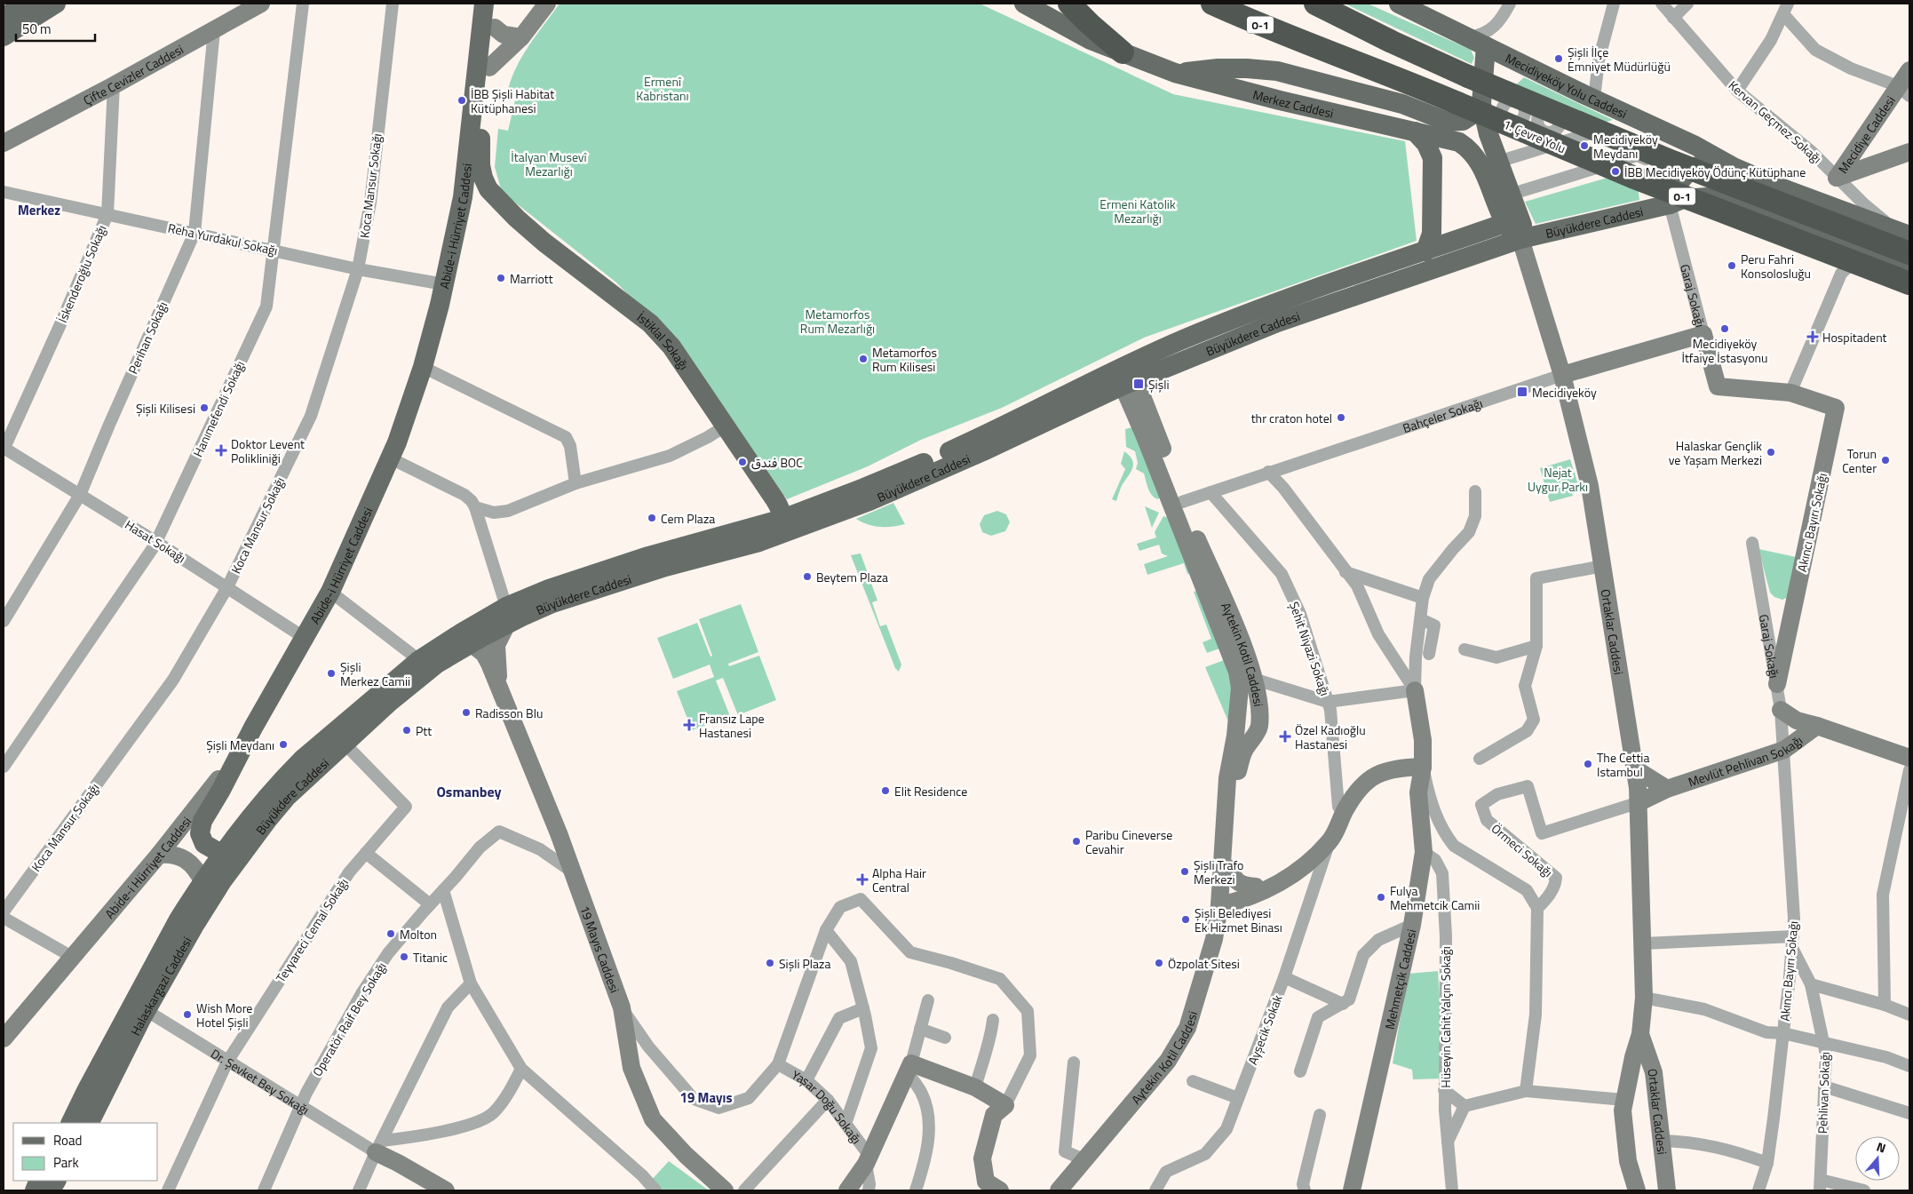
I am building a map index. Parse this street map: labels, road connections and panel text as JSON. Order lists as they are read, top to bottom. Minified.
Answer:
{"streets":{"highway":["O-1","1. Çevre Yolu"],"main road":["Çifte Cevizler Caddesi","Mecidiyeköy Yolu Caddesi","Merkez Caddesi","Mecidiye Caddesi","Büyükdere Caddesi","Abide-i Hürriyet Caddesi","Garaj Sokağı","İstiklal Sokağı","Bahçeler Sokağı","Akıncı Bayırı Sokağı","Ortaklar Caddesi","Aytekin Kotil Caddesi","Mevlüt Pehlivan Sokağı","19 Mayıs Caddesi","Mehmetçik Caddesi","Halaskargazi Caddesi","Dr. Şevket Bey Sokağı","Yaşar Doğu Sokağı"],"street":["Kervan Geçmez Sokağı","Koca Mansur Sokağı","Reha Yurdakul Sokağı","İskenderoğlu Sokağı","Perihan Sokağı","Hanımefendi Sokağı","Hasat Sokağı","Şehit Niyazi Sokağı","Örmeci Sokağı","Teyyareci Cemal Sokağı","Hüseyin Cahit Yalçın Sokağı","Operatör Raif Bey Sokağı","Ayşecik Sokak","Pehlivan Sokağı"]},"crossings":[["Çifte Cevizler Caddesi","İskenderoğlu Sokağı"],["Çifte Cevizler Caddesi","Perihan Sokağı"],["Merkez Caddesi","Büyükdere Caddesi"],["Merkez Caddesi","Ortaklar Caddesi"],["Kervan Geçmez Sokağı","Mecidiye Caddesi"],["Koca Mansur Sokağı","Reha Yurdakul Sokağı"],["Koca Mansur Sokağı","Hasat Sokağı"],["Büyükdere Caddesi","Garaj Sokağı"],["Büyükdere Caddesi","İstiklal Sokağı"],["Büyükdere Caddesi","Ortaklar Caddesi"],["Büyükdere Caddesi","Aytekin Kotil Caddesi"],["Büyükdere Caddesi","Teyyareci Cemal Sokağı"],["Büyükdere Caddesi","19 Mayıs Caddesi"],["Büyükdere Caddesi","Halaskargazi Caddesi"],["Abide-i Hürriyet Caddesi","Reha Yurdakul Sokağı"],["Abide-i Hürriyet Caddesi","İstiklal Sokağı"],["Abide-i Hürriyet Caddesi","Hasat Sokağı"],["Reha Yurdakul Sokağı","İskenderoğlu Sokağı"],["Reha Yurdakul Sokağı","Perihan Sokağı"],["Reha Yurdakul Sokağı","Hanımefendi Sokağı"],["İskenderoğlu Sokağı","Hasat Sokağı"],["Garaj Sokağı","Bahçeler Sokağı"],["Garaj Sokağı","Akıncı Bayırı Sokağı"],["Garaj Sokağı","Mevlüt Pehlivan Sokağı"],["Perihan Sokağı","Hasat Sokağı"],["Hanımefendi Sokağı","Hasat Sokağı"],["Bahçeler Sokağı","Ortaklar Caddesi"],["Bahçeler Sokağı","Şehit Niyazi Sokağı"],["Bahçeler Sokağı","Aytekin Kotil Caddesi"],["Akıncı Bayırı Sokağı","Mevlüt Pehlivan Sokağı"],["Akıncı Bayırı Sokağı","Pehlivan Sokağı"],["Ortaklar Caddesi","Mevlüt Pehlivan Sokağı"],["Ortaklar Caddesi","Örmeci Sokağı"],["Mevlüt Pehlivan Sokağı","Örmeci Sokağı"],["Teyyareci Cemal Sokağı","Dr. Şevket Bey Sokağı"],["19 Mayıs Caddesi","Operatör Raif Bey Sokağı"],["Mehmetçik Caddesi","Hüseyin Cahit Yalçın Sokağı"],["Halaskargazi Caddesi","Dr. Şevket Bey Sokağı"],["Operatör Raif Bey Sokağı","Dr. Şevket Bey Sokağı"]],"districts":["Merkez","Osmanbey","19 Mayıs"],"parks":["Ermenî Kabristanı","İtalyan Musevî Mezarlığı","Ermeni Katolik Mezarlığı","Metamorfos Rum Mezarlığı","Nejat Uygur Parkı"],"places":{"other":["Şişli İlçe Emniyet Müdürlüğü","İBB Şişli Habitat Kütüphanesi","Mecidiyeköy Meydanı","İBB Mecidiyeköy Ödünç Kütüphane","Peru Fahri Konsolosluğu","Marriott","Mecidiyeköy İtfaiye İstasyonu","Metamorfos Rum Kilisesi","Şişli Kilisesi","thr craton hotel","Halaskar Gençlik ve Yaşam Merkezi","Torun Center","فندق BOC","Cem Plaza","Beytem Plaza","Şişli Merkez Camii","Radisson Blu","Ptt","Şişli Meydanı","The Cettia Istambul","Elit Residence","Paribu Cineverse Cevahir","Şişli Trafo Merkezi","Fulya Mehmetcik Camii","Şişli Belediyesi Ek Hizmet Binası","Molton","Titanic","Sişli Plaza","Özpolat Sitesi","Wish More Hotel Şişli"],"health":["Hospitadent","Doktor Levent Polikliniği","Fransız Lape Hastanesi","Özel Kadıoğlu Hastanesi","Alpha Hair Central"],"transit":["Şişli","Mecidiyeköy"]},"legend":["Road","Park"],"scale_bar":"50 m","north":"top"}
